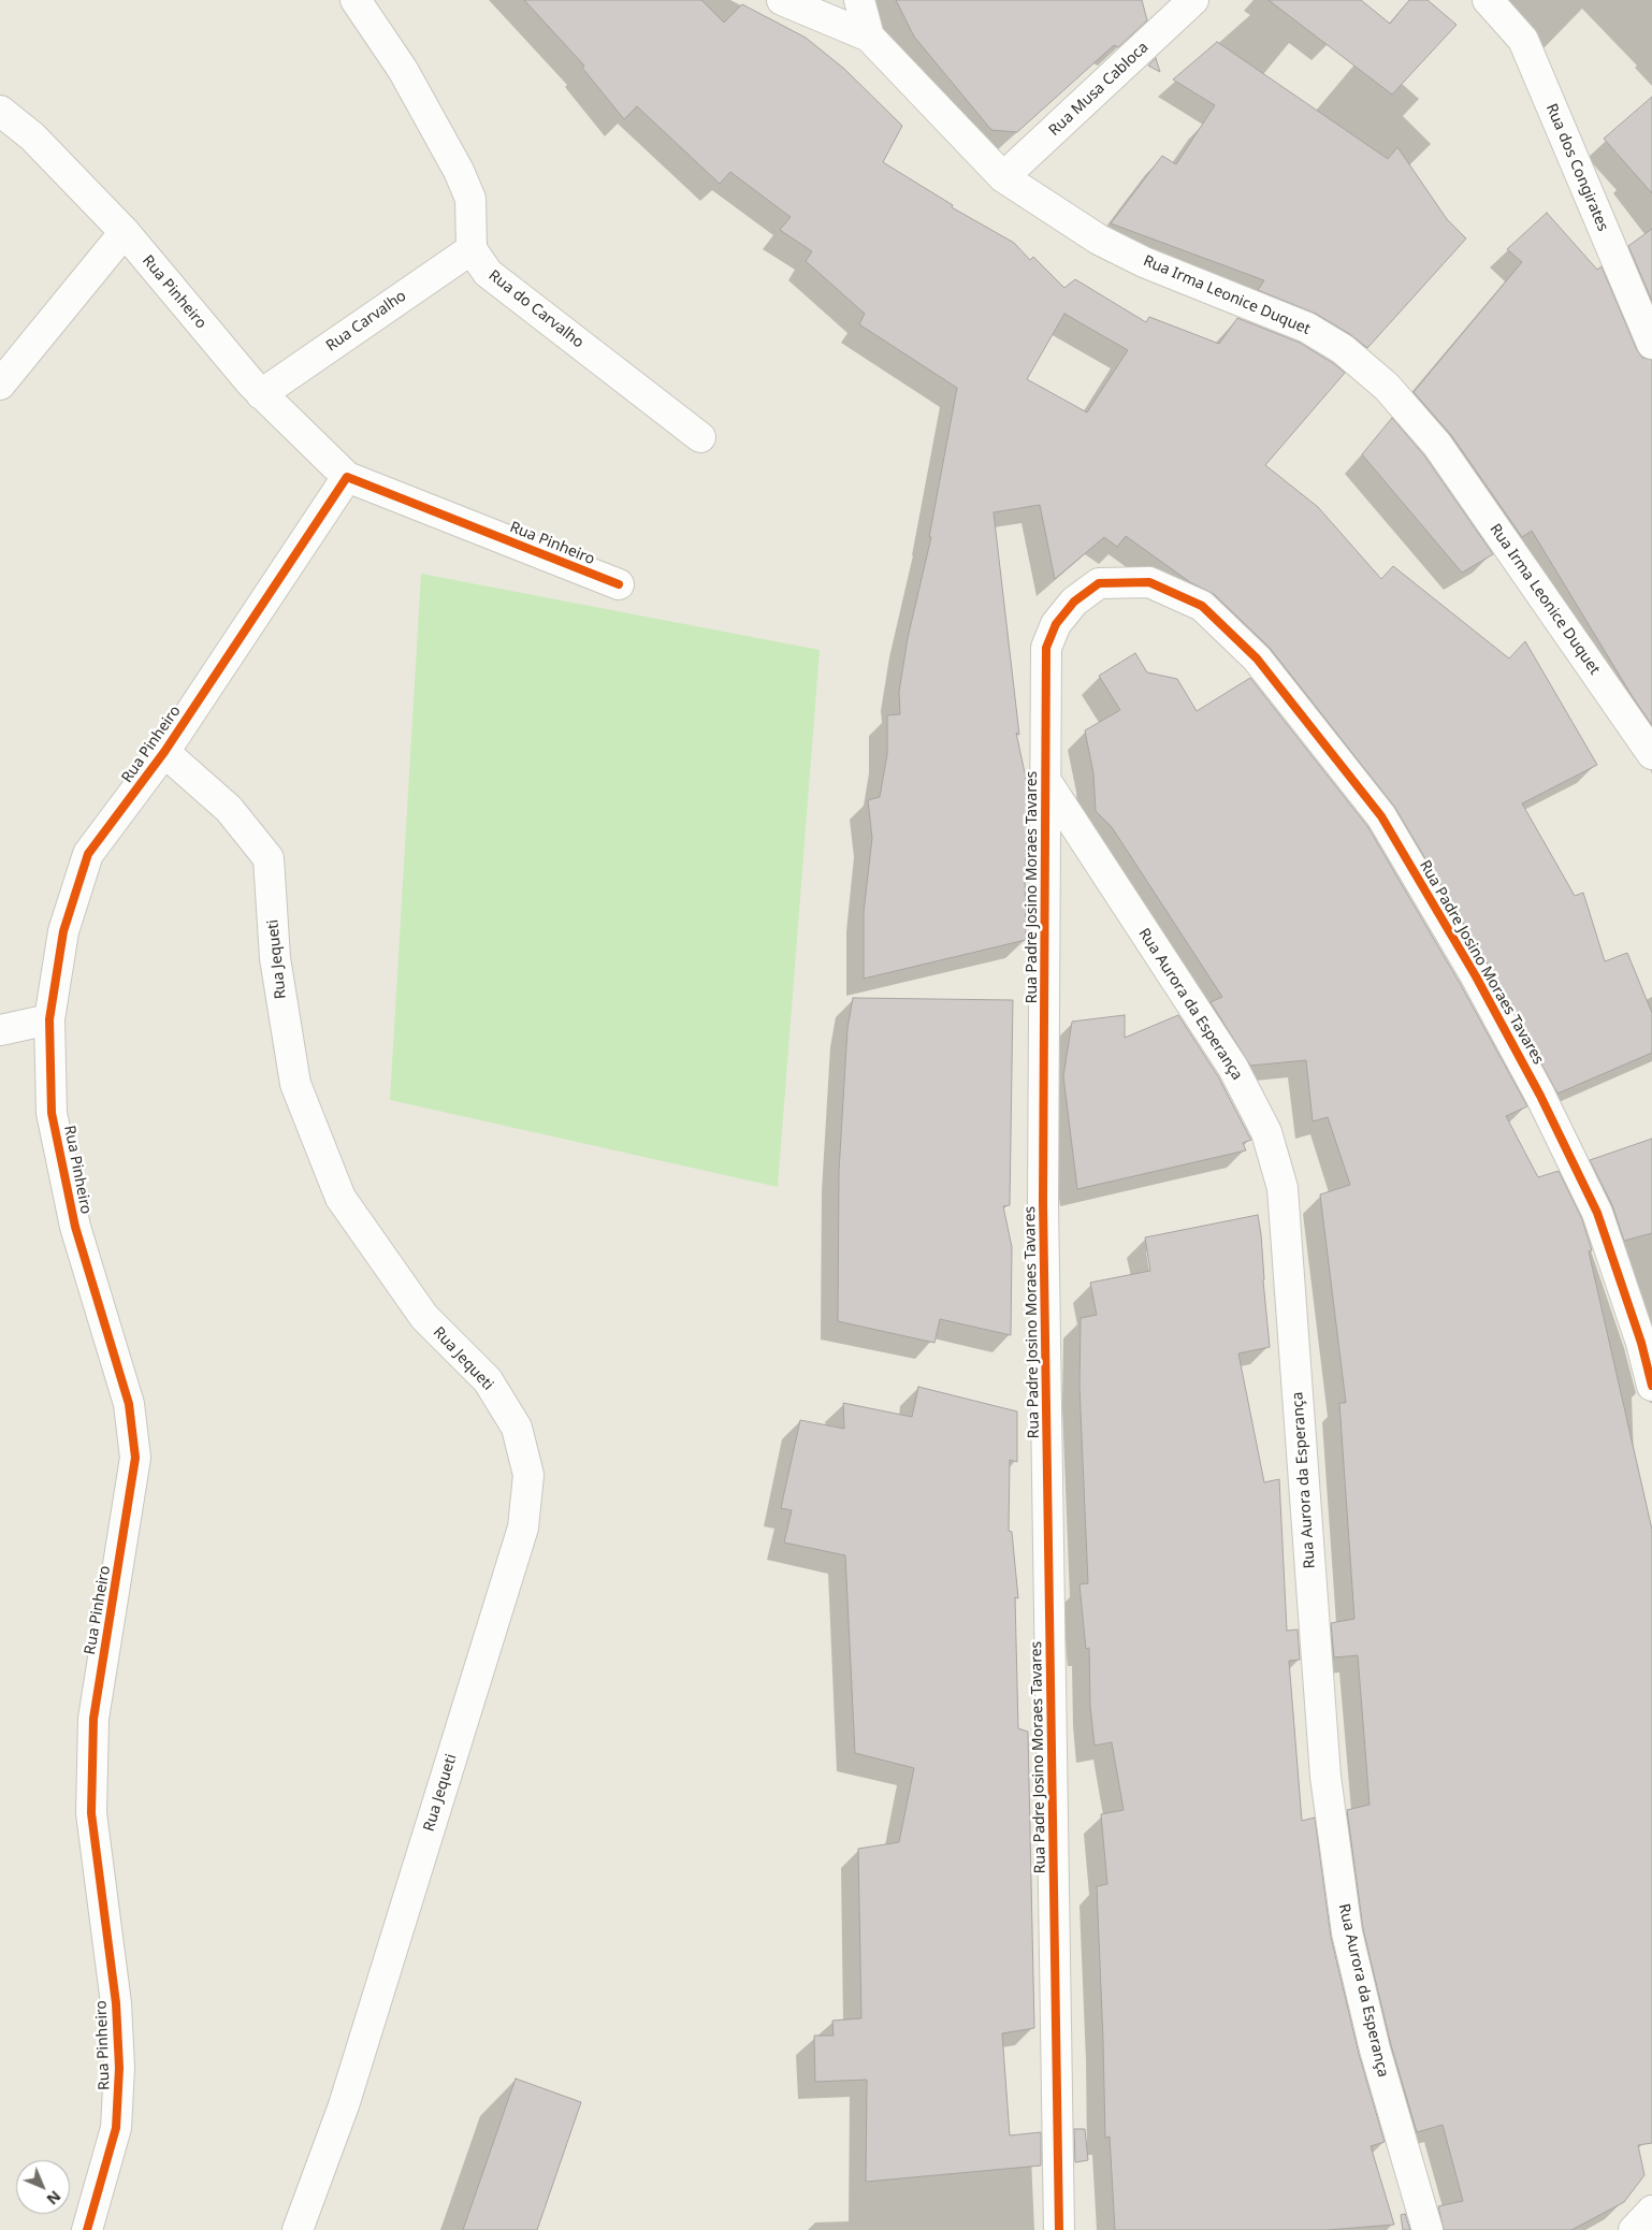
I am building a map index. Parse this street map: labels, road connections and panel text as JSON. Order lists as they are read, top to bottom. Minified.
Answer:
{"streets":{"street":["Rua Musa Cabloca","Rua dos Congirates","Rua Pinheiro","Rua Irma Leonice Duquet","Rua do Carvalho","Rua Carvalho","Rua Padre Josino Moraes Tavares","Rua Jequeti","Rua Aurora da Esperança"]},"crossings":[["Rua Musa Cabloca","Rua Irma Leonice Duquet"],["Rua Pinheiro","Rua Carvalho"],["Rua Pinheiro","Rua Jequeti"],["Rua do Carvalho","Rua Carvalho"],["Rua Padre Josino Moraes Tavares","Rua Aurora da Esperança"]],"north":"bottom right"}
